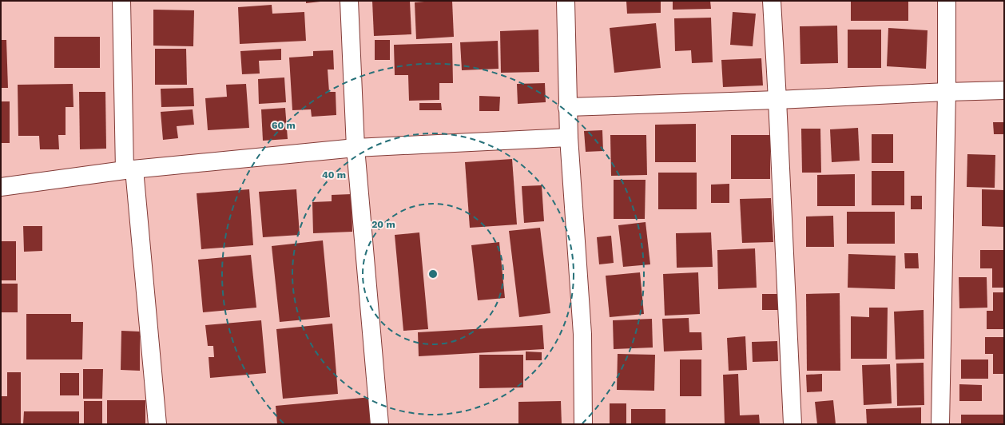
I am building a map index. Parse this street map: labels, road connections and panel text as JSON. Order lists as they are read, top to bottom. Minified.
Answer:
{"rings":["60 m","40 m","20 m"]}
